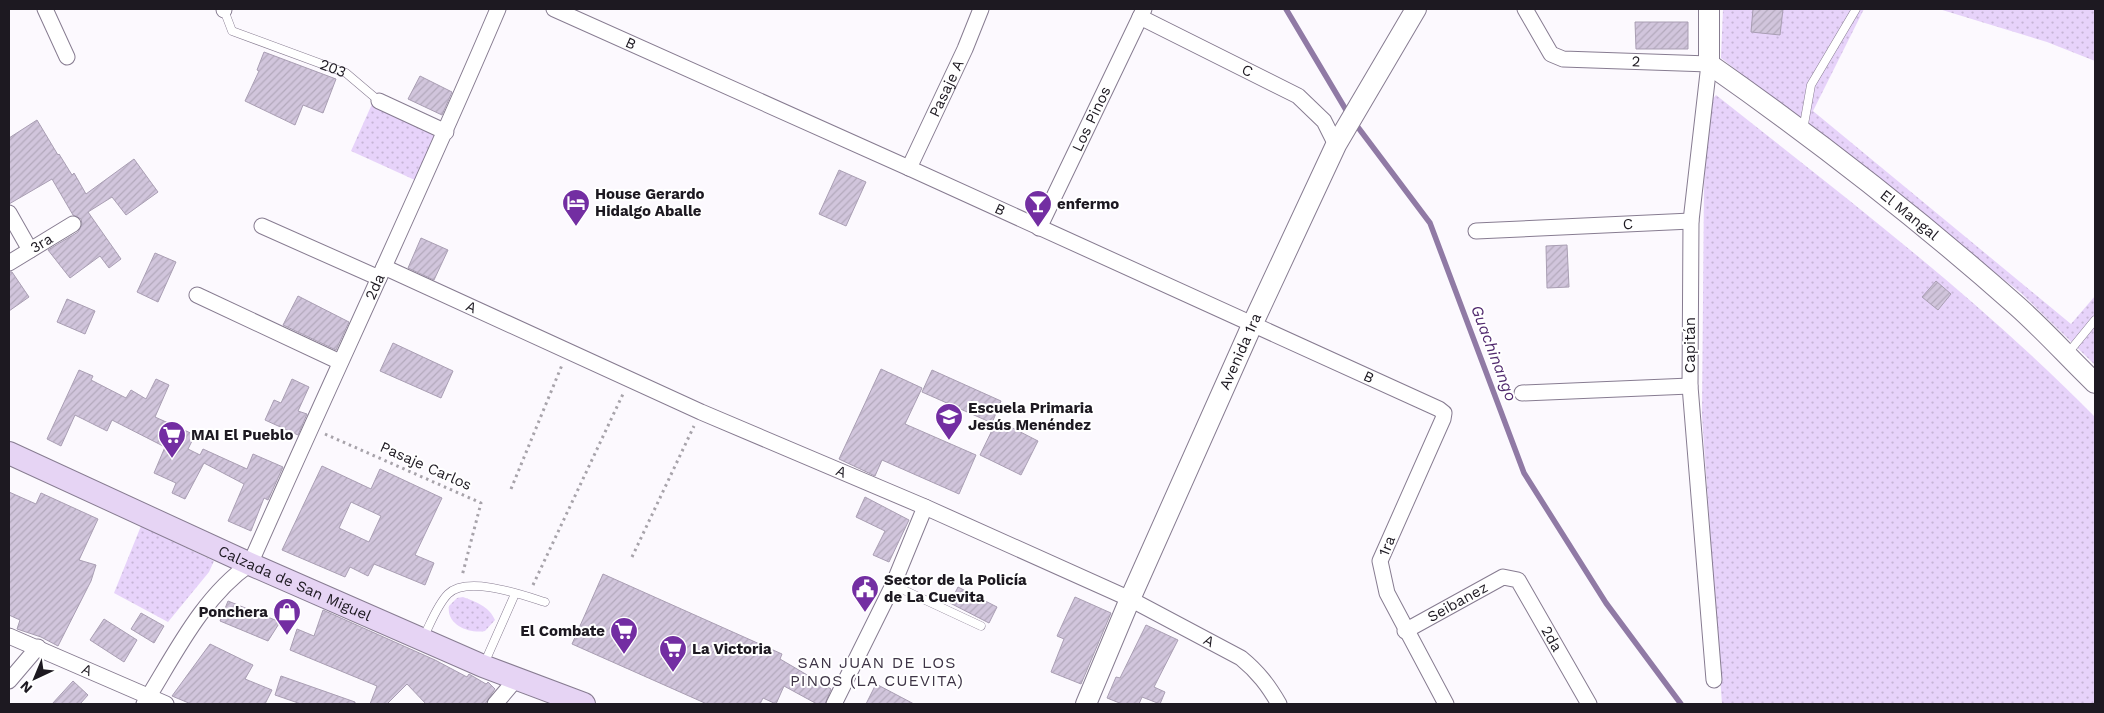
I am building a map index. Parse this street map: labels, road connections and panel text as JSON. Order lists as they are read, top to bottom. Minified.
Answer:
{"streets":{"main road":["Calzada de San Miguel"],"street":["B","2","203","C","Pasaje A","Los Pinos","El Mangal","3ra","2da","A","Capitán","Avenida 1ra","1ra","Seibanez"],"path":["Pasaje Carlos"]},"crossings":[["B","Pasaje A"],["B","Los Pinos"],["B","Avenida 1ra"],["B","1ra"],["2","El Mangal"],["2","Capitán"],["203","2da"],["C","Los Pinos"],["C","Capitán"],["C","Avenida 1ra"],["El Mangal","Capitán"],["2da","A"],["2da","Pasaje Carlos"],["2da","Calzada de San Miguel"],["2da","Seibanez"],["A","Avenida 1ra"],["1ra","Seibanez"]],"districts":["SAN JUAN DE LOS PINOS (LA CUEVITA)"],"water":["Guachinango"],"places":{"hotel":["House Gerardo Hidalgo Aballe"],"bar":["enfermo"],"school or university":["Escuela Primaria Jesús Menéndez"],"supermarket":["MAI El Pueblo","El Combate","La Victoria"],"public building":["Sector de la Policía de La Cuevita"],"shop":["Ponchera"]},"north":"bottom left"}
